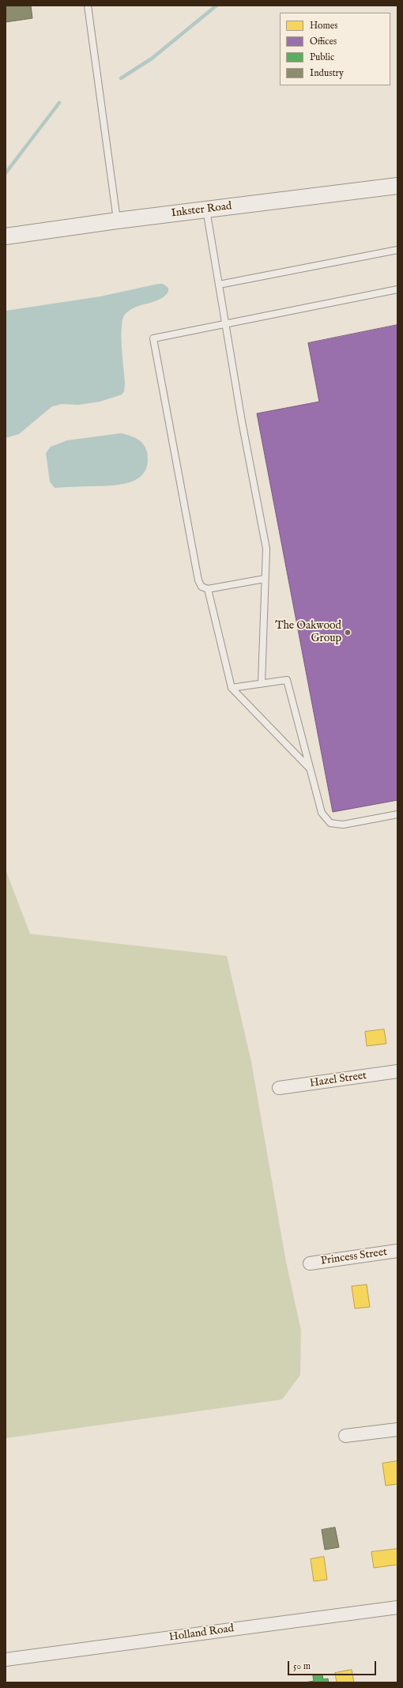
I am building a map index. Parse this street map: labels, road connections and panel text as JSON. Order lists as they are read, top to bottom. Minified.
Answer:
{"streets":{"street":["Inkster Road","Hazel Street","Princess Street","Holland Road"]},"places":["The Oakwood Group"],"legend":["Homes","Offices","Public","Industry"],"scale_bar":"50 m"}
